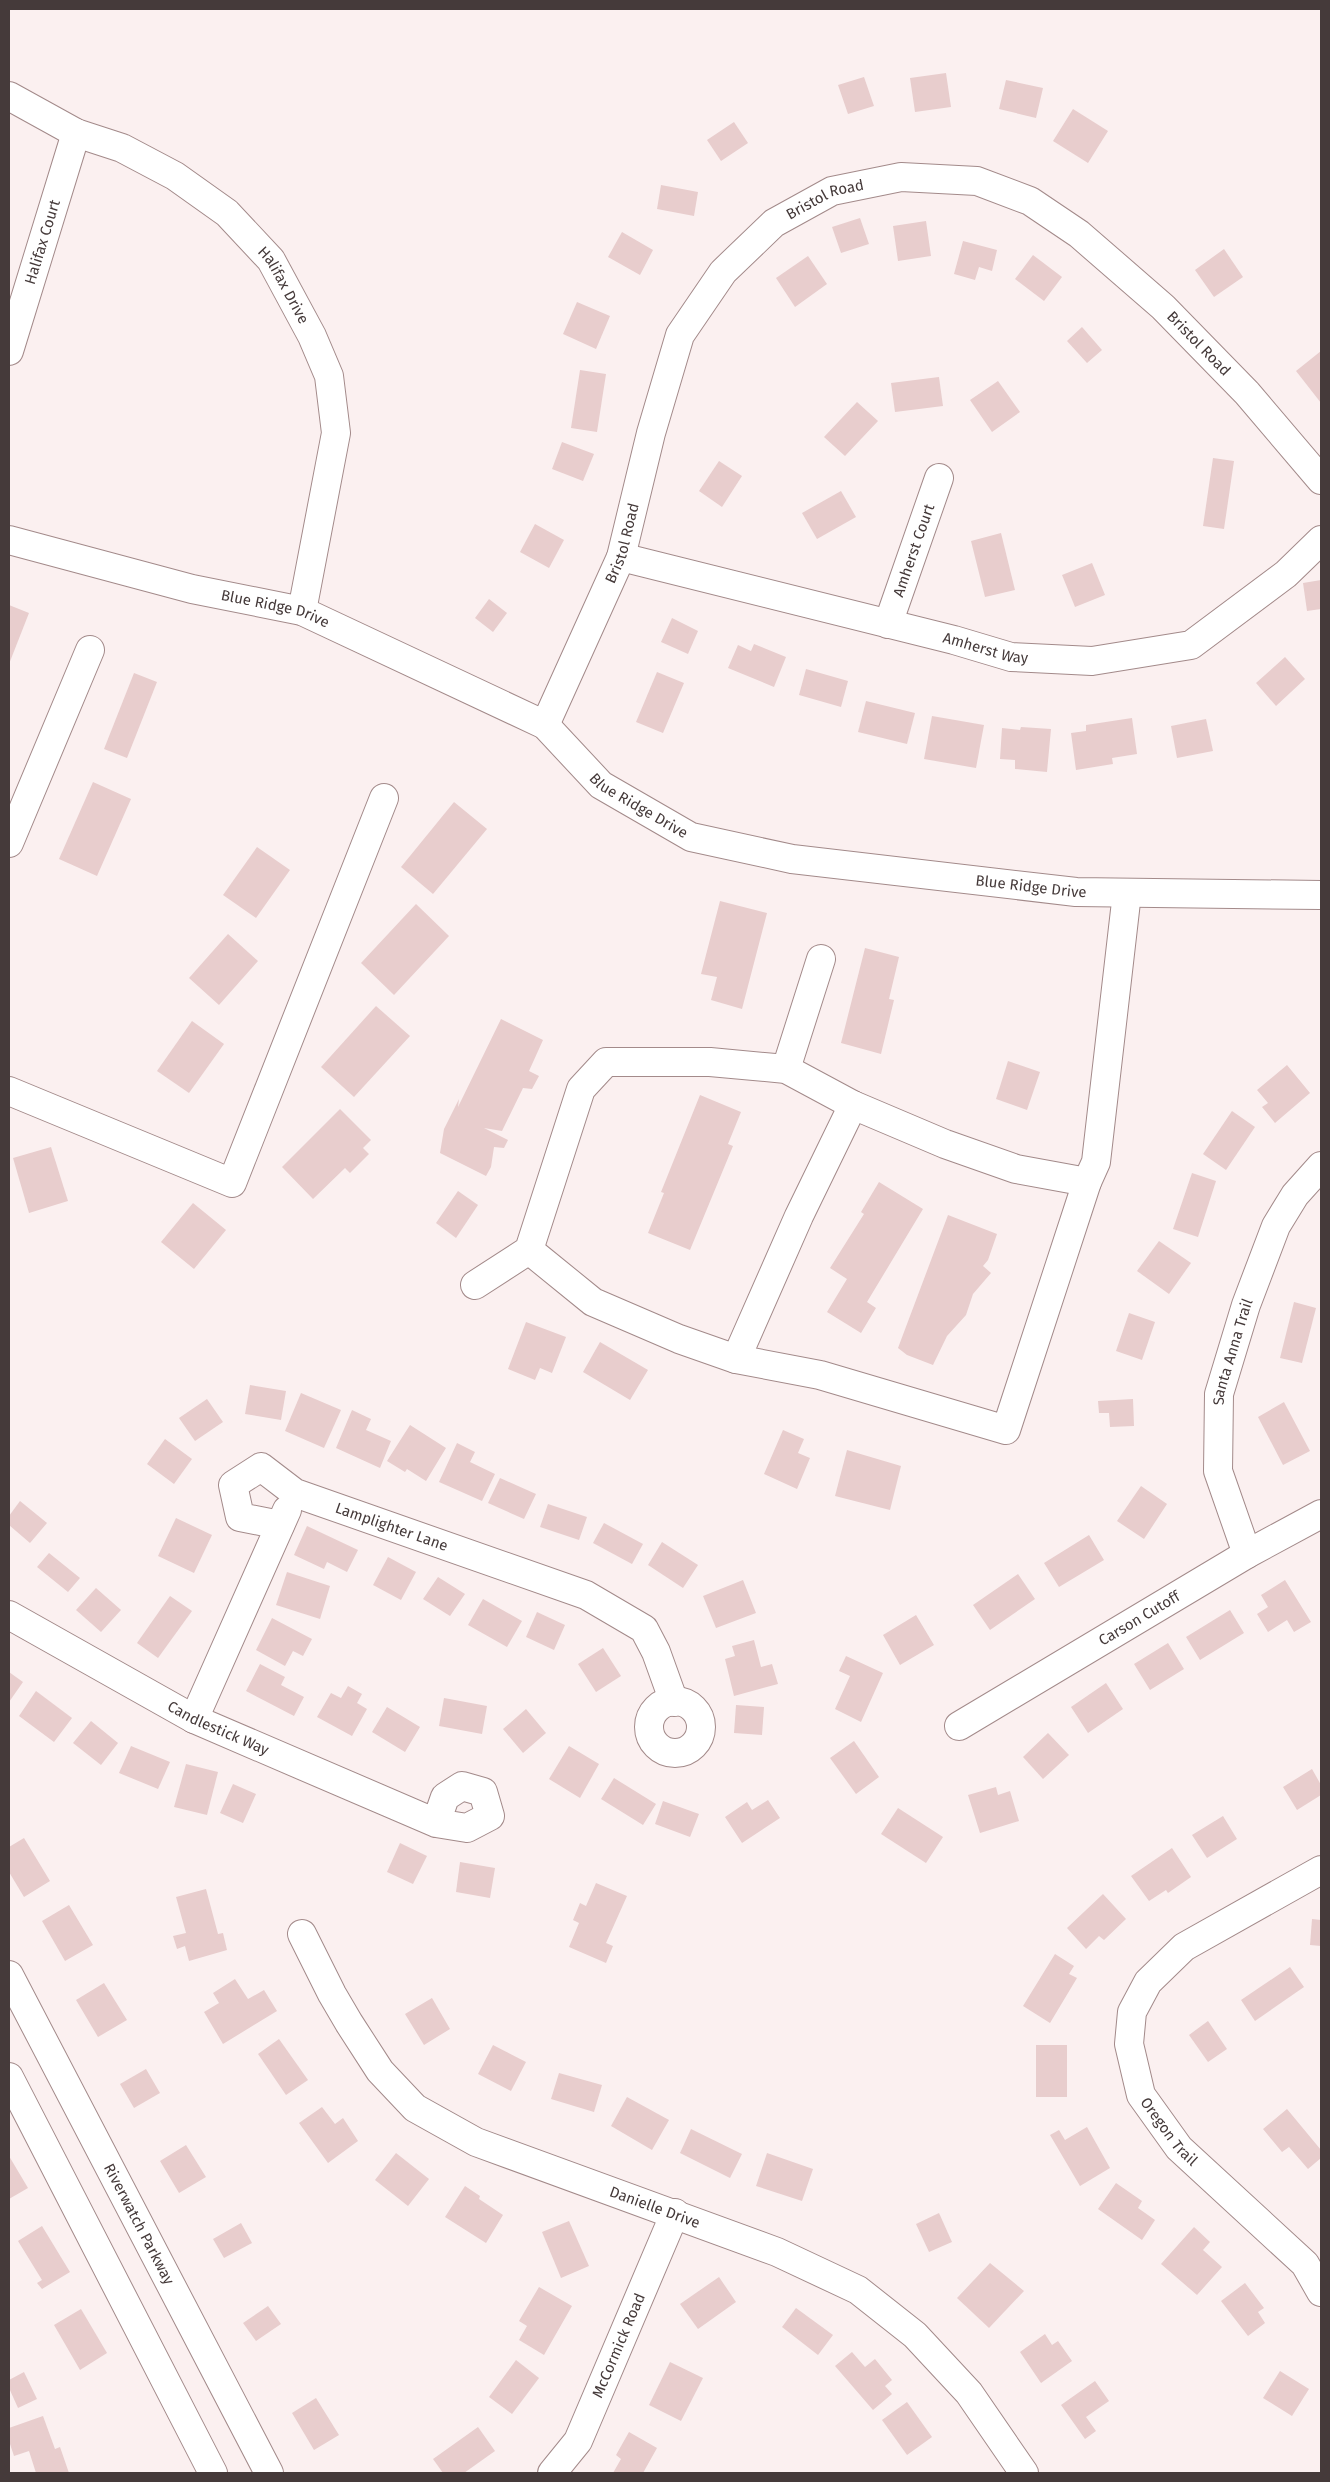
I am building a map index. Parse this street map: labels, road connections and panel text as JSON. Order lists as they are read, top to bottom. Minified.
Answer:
{"streets":{"street":["Bristol Road","Halifax Court","Halifax Drive","Amherst Court","Blue Ridge Drive","Amherst Way","Santa Anna Trail","Lamplighter Lane","Carson Cutoff","Candlestick Way","Oregon Trail","Danielle Drive","Riverwatch Parkway","McCormick Road"]},"crossings":[["Bristol Road","Blue Ridge Drive"],["Bristol Road","Amherst Way"],["Halifax Court","Halifax Drive"],["Halifax Drive","Blue Ridge Drive"],["Amherst Court","Amherst Way"],["Santa Anna Trail","Carson Cutoff"],["Danielle Drive","McCormick Road"]]}
